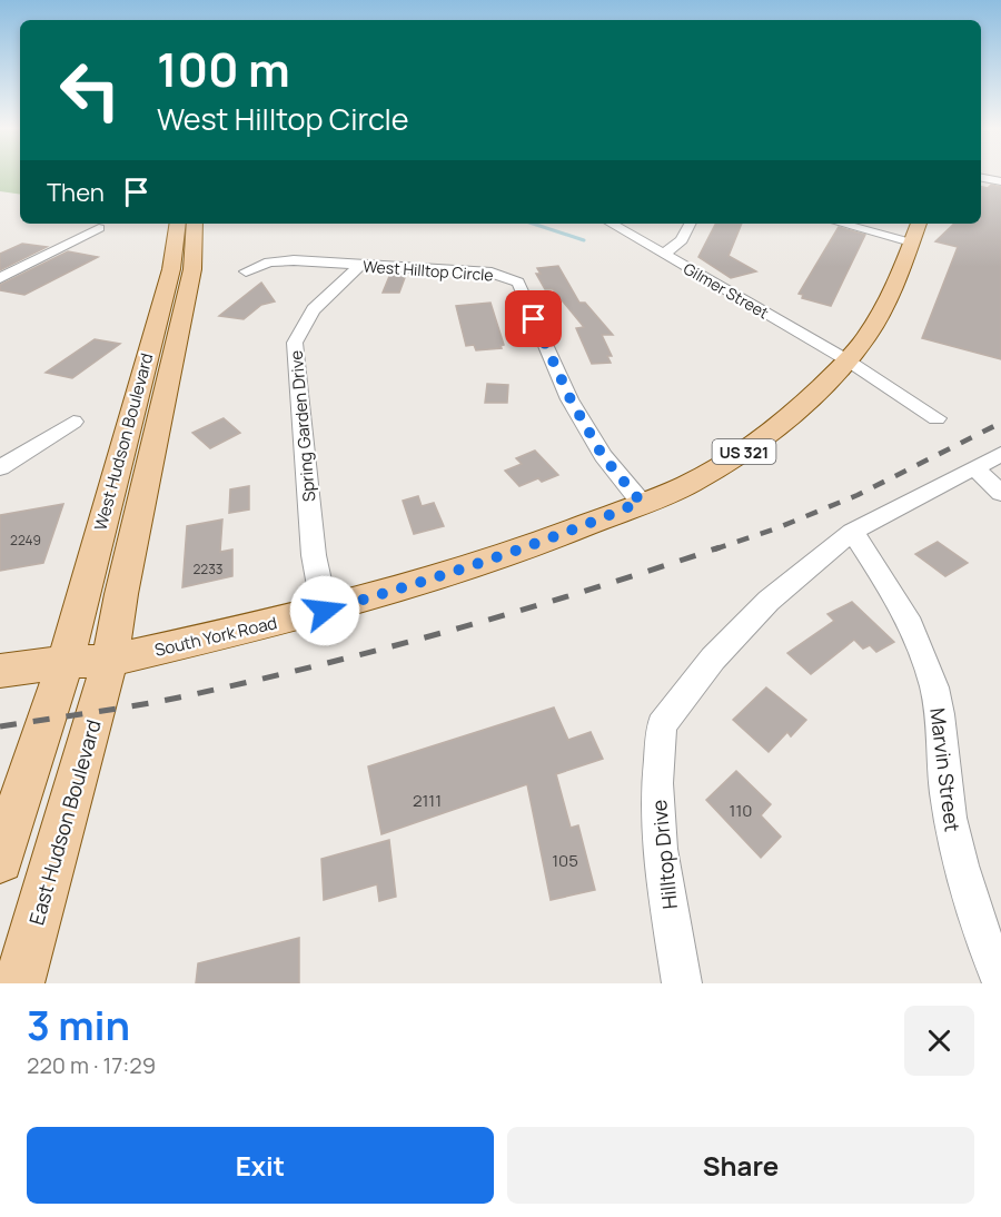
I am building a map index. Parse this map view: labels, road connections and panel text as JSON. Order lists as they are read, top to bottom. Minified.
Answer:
{"streets":{"main road":["West Hudson Boulevard","US 321","South York Road","East Hudson Boulevard"],"street":["West Hilltop Circle","Gilmer Street","Spring Garden Drive","Marvin Street","Hilltop Drive"]},"crossings":[["West Hilltop Circle","Spring Garden Drive"],["West Hilltop Circle","South York Road"],["Gilmer Street","South York Road"],["Spring Garden Drive","South York Road"],["West Hudson Boulevard","South York Road"],["West Hudson Boulevard","East Hudson Boulevard"],["South York Road","East Hudson Boulevard"],["Marvin Street","Hilltop Drive"]],"house_numbers":["2249","2233","2111","110","105"],"page":{"turn":["100 m","West Hilltop Circle"],"then":"Then","heading":["3 min","220 m · 17:29"],"buttons":["Exit","Share"]}}
